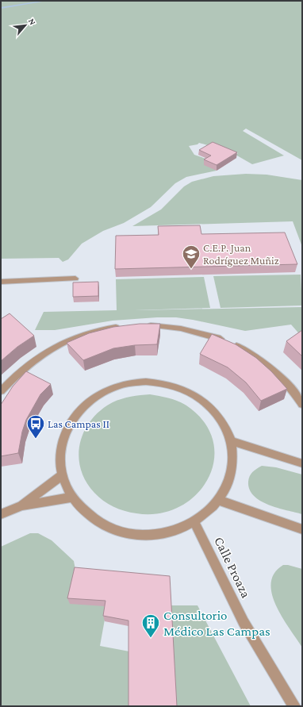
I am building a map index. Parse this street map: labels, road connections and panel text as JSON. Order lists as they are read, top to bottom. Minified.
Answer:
{"streets":{"street":["Calle Proaza"]},"places":{"school or university":["C.E.P. Juan Rodríguez Muñiz"],"bus stop":["Las Campas II"],"building":["Consultorio Médico Las Campas"]},"north":"top right"}
